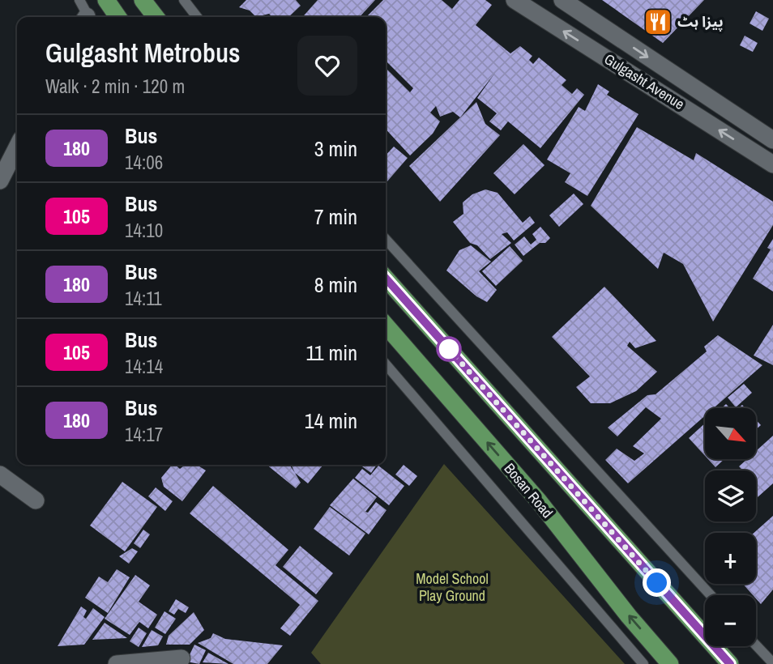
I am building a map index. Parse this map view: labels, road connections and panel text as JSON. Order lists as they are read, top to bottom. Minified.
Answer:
{"streets":{"main road":["Bosan Road"],"street":["Gulgasht Avenue"]},"parks":["Model School Play Ground"],"places":{"restaurant":["پیزا ہٹ"]},"lines":["bus line 180"],"north":"bottom right","page":{"heading":["Gulgasht Metrobus","Walk · 2 min · 120 m"],"list":[{"mark":"180","name":"Bus","note":"14:06","value":"3 min"},{"mark":"105","name":"Bus","note":"14:10","value":"7 min"},{"mark":"180","name":"Bus","note":"14:11","value":"8 min"},{"mark":"105","name":"Bus","note":"14:14","value":"11 min"},{"mark":"180","name":"Bus","note":"14:17","value":"14 min"}],"map_buttons":["+","−"]}}
